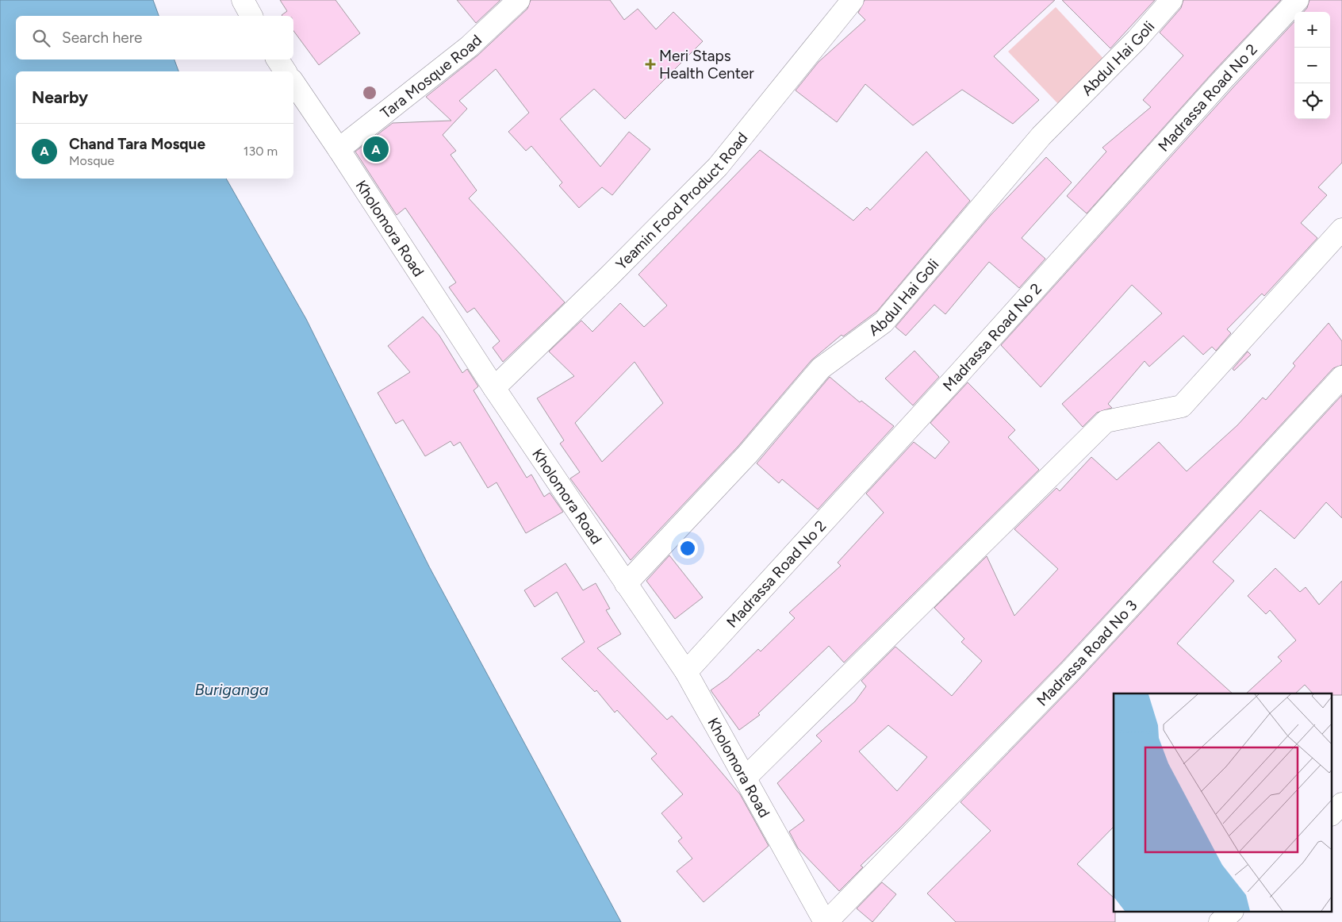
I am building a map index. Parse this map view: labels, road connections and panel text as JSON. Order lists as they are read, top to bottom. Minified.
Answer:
{"streets":{"street":["Abdul Hai Goli","Tara Mosque Road","Madrassa Road No 2","Yeamin Food Product Road","Kholomora Road","Madrassa Road No 3"]},"crossings":[["Abdul Hai Goli","Kholomora Road"],["Tara Mosque Road","Kholomora Road"],["Madrassa Road No 2","Kholomora Road"],["Yeamin Food Product Road","Kholomora Road"],["Kholomora Road","Madrassa Road No 3"]],"water":["Buriganga"],"places":{"health":["Meri Staps Health Center"]},"page":{"map_buttons":["+","−"],"search":"Search here","heading":"Nearby","list":[{"mark":"A","name":"Chand Tara Mosque","note":"Mosque","value":"130 m"}],"pins":"A"}}
